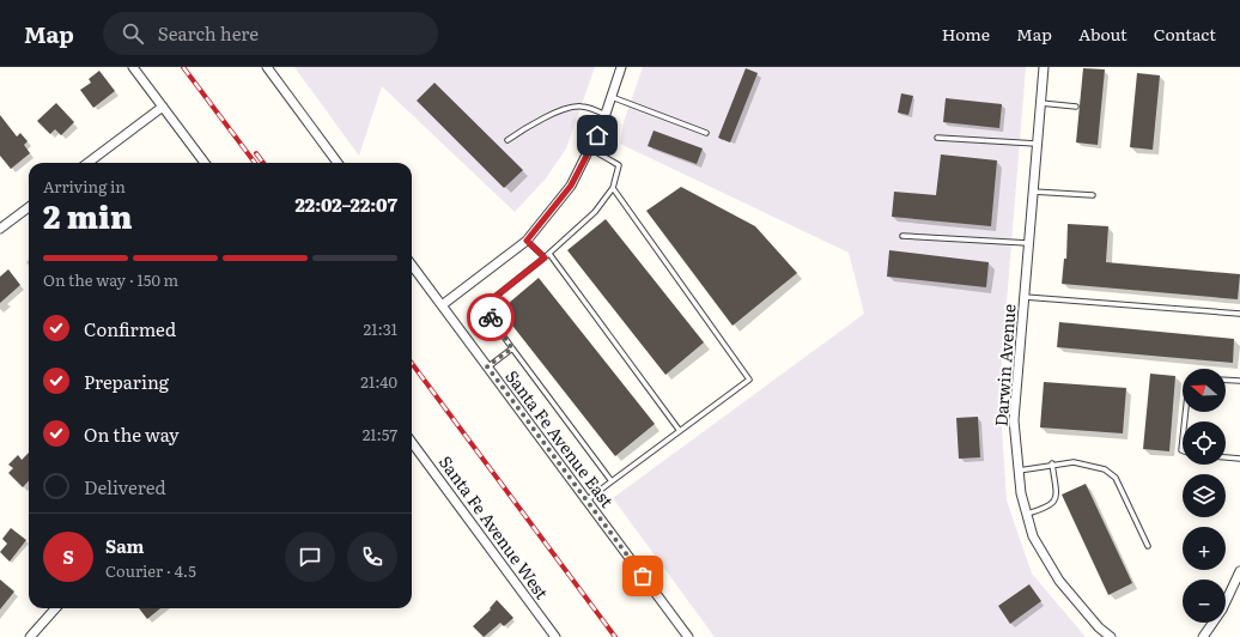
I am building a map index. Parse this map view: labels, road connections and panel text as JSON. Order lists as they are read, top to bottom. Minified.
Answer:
{"streets":{"street":["Darwin Avenue","Santa Fe Avenue East","Santa Fe Avenue West"]},"north":"left","page":{"header":"Map","search":"Search here","nav":["Home","Map","About","Contact"],"heading":["2 min","Arriving in","22:02–22:07"],"panel":["Sam","Courier · 4.5"],"bar":"On the way · 150 m","list":[["Confirmed","21:31"],["Preparing","21:40"],["On the way","21:57"],"Delivered"],"map_buttons":["+","−"],"round":"S"}}
